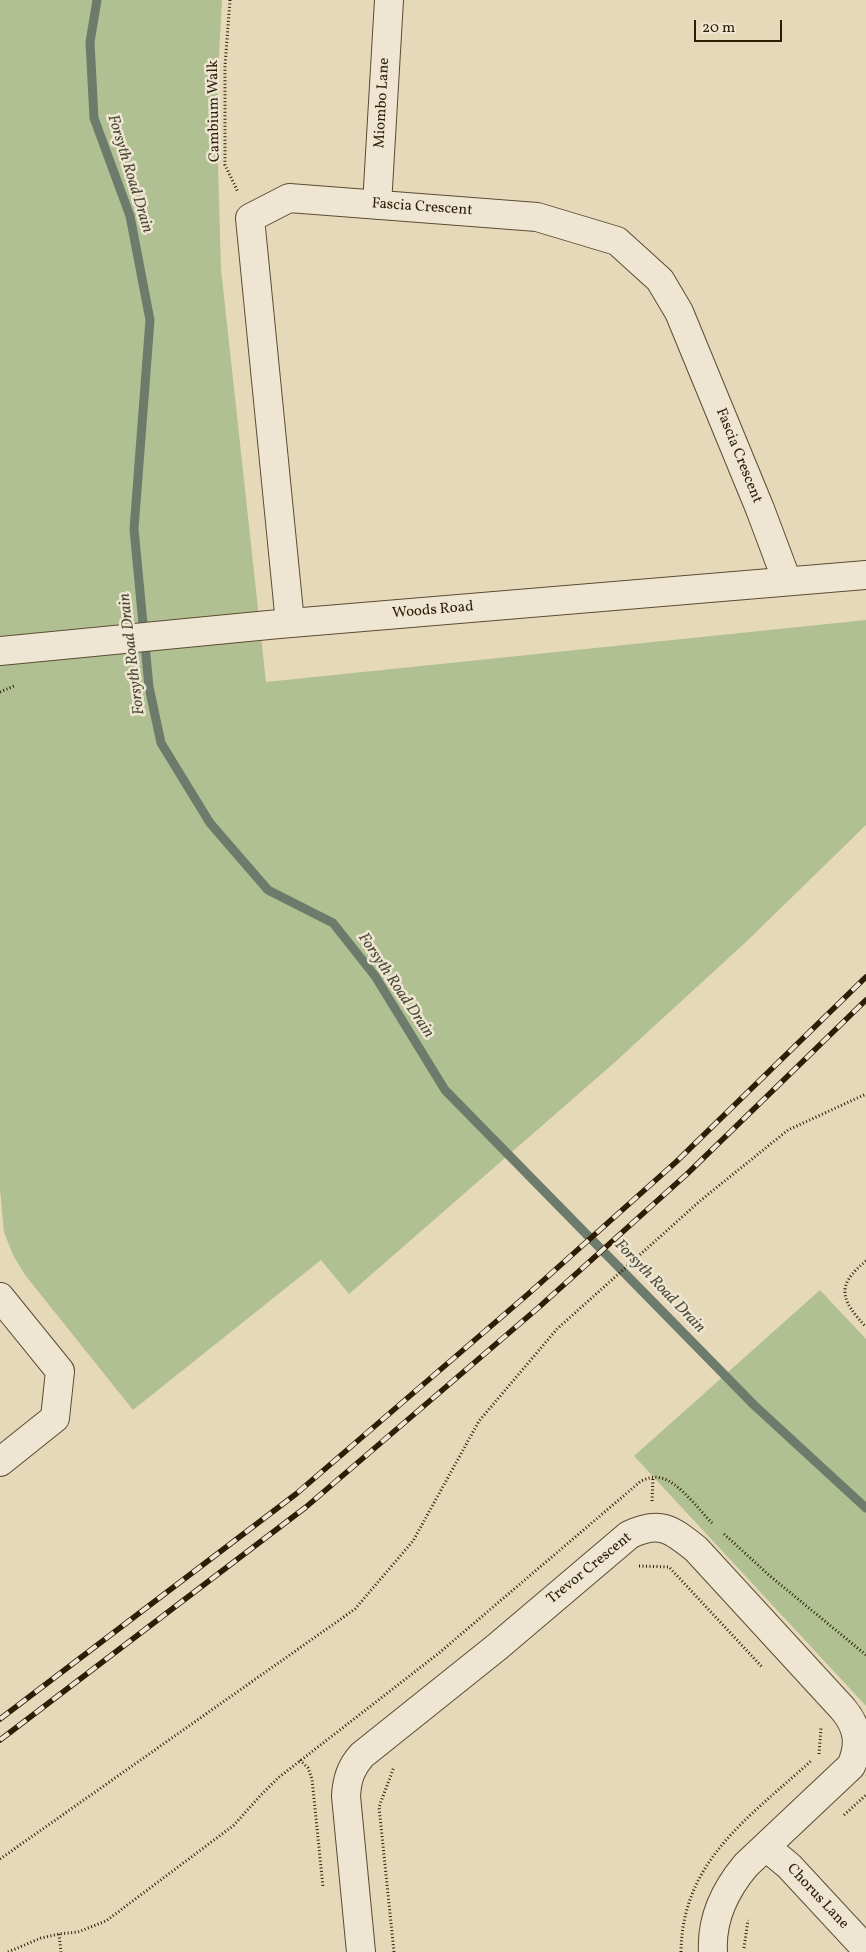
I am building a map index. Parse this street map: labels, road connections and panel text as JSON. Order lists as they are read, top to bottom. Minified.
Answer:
{"streets":{"street":["Miombo Lane","Fascia Crescent","Woods Road","Trevor Crescent","Chorus Lane"],"path":["Cambium Walk"]},"crossings":[["Miombo Lane","Fascia Crescent"],["Cambium Walk","Fascia Crescent"],["Fascia Crescent","Woods Road"],["Trevor Crescent","Chorus Lane"]],"water":["Forsyth Road Drain"],"scale_bar":"20 m"}
